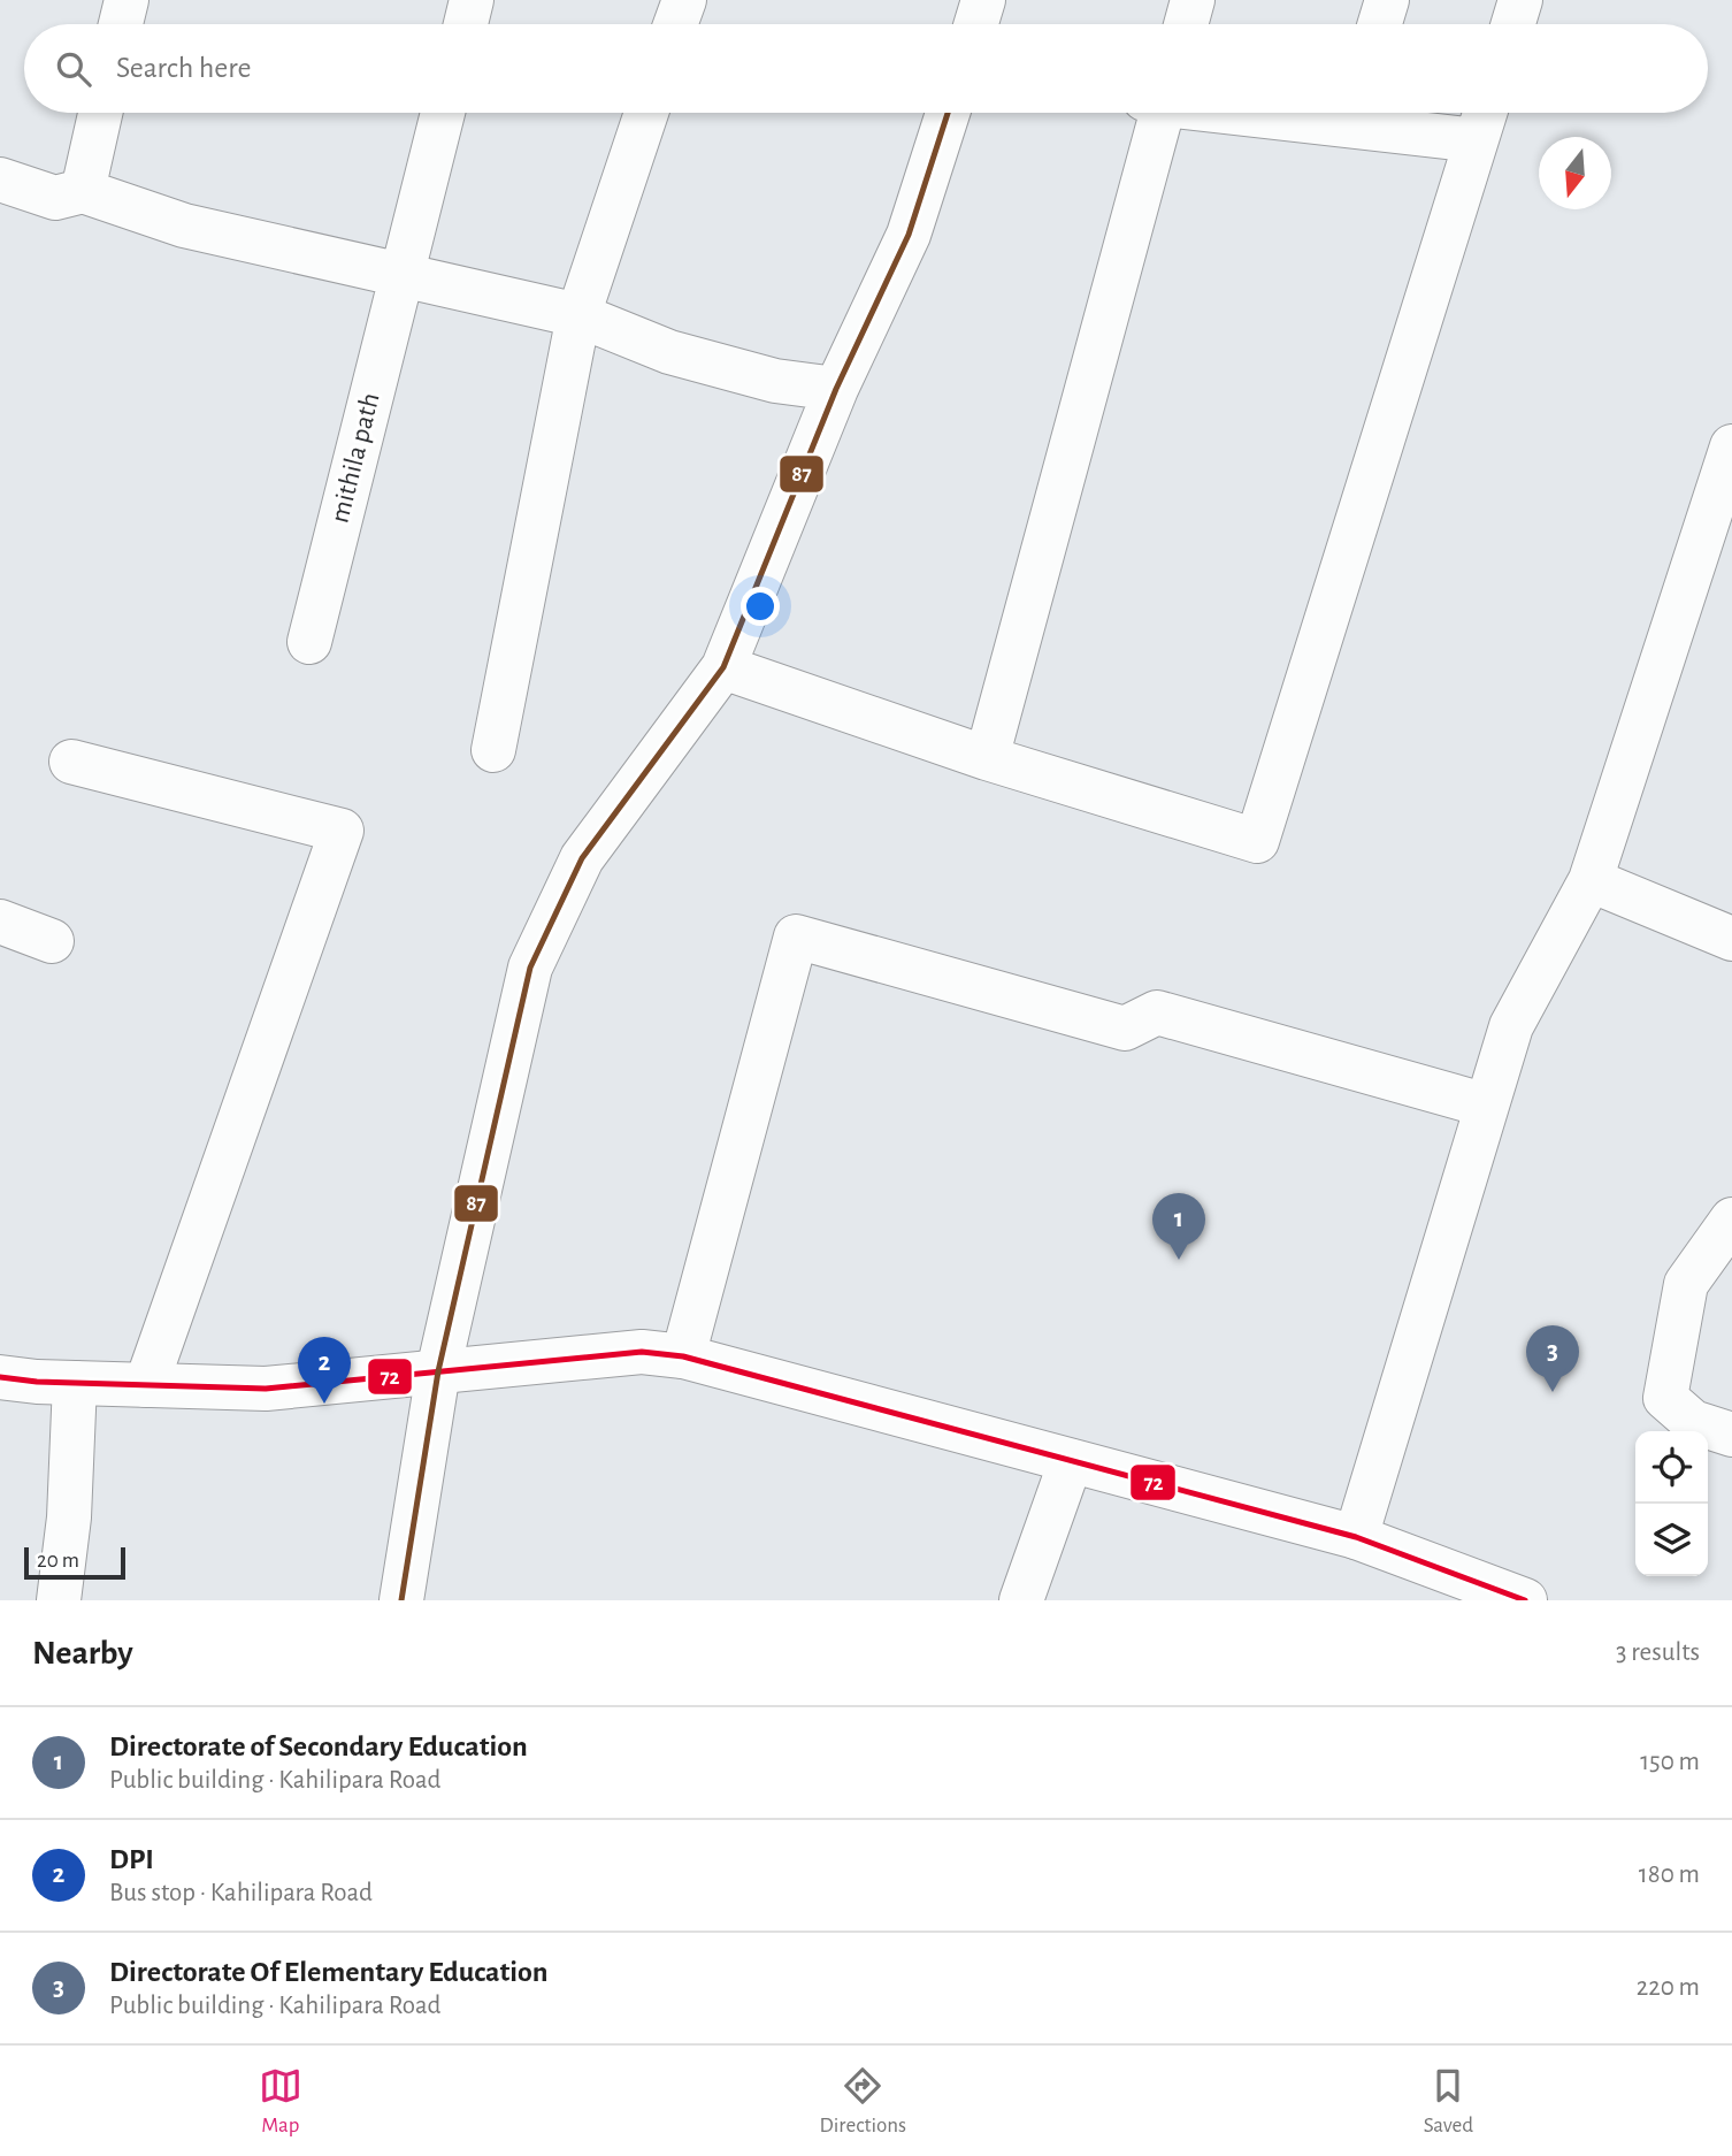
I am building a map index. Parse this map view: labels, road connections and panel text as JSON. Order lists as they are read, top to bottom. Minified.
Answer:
{"streets":{"street":["mithila path"]},"lines":["transit line 87","transit line 72"],"scale_bar":"20 m","north":"bottom","page":{"search":"Search here","pins":["1","3","2"],"scale":"20 m","heading":["Nearby","3 results"],"list":[{"mark":"1","name":"Directorate of Secondary Education","note":"Public building · Kahilipara Road","value":"150 m"},{"mark":"2","name":"DPI","note":"Bus stop · Kahilipara Road","value":"180 m"},{"mark":"3","name":"Directorate Of Elementary Education","note":"Public building · Kahilipara Road","value":"220 m"}],"nav":["Map","Directions","Saved"]}}
